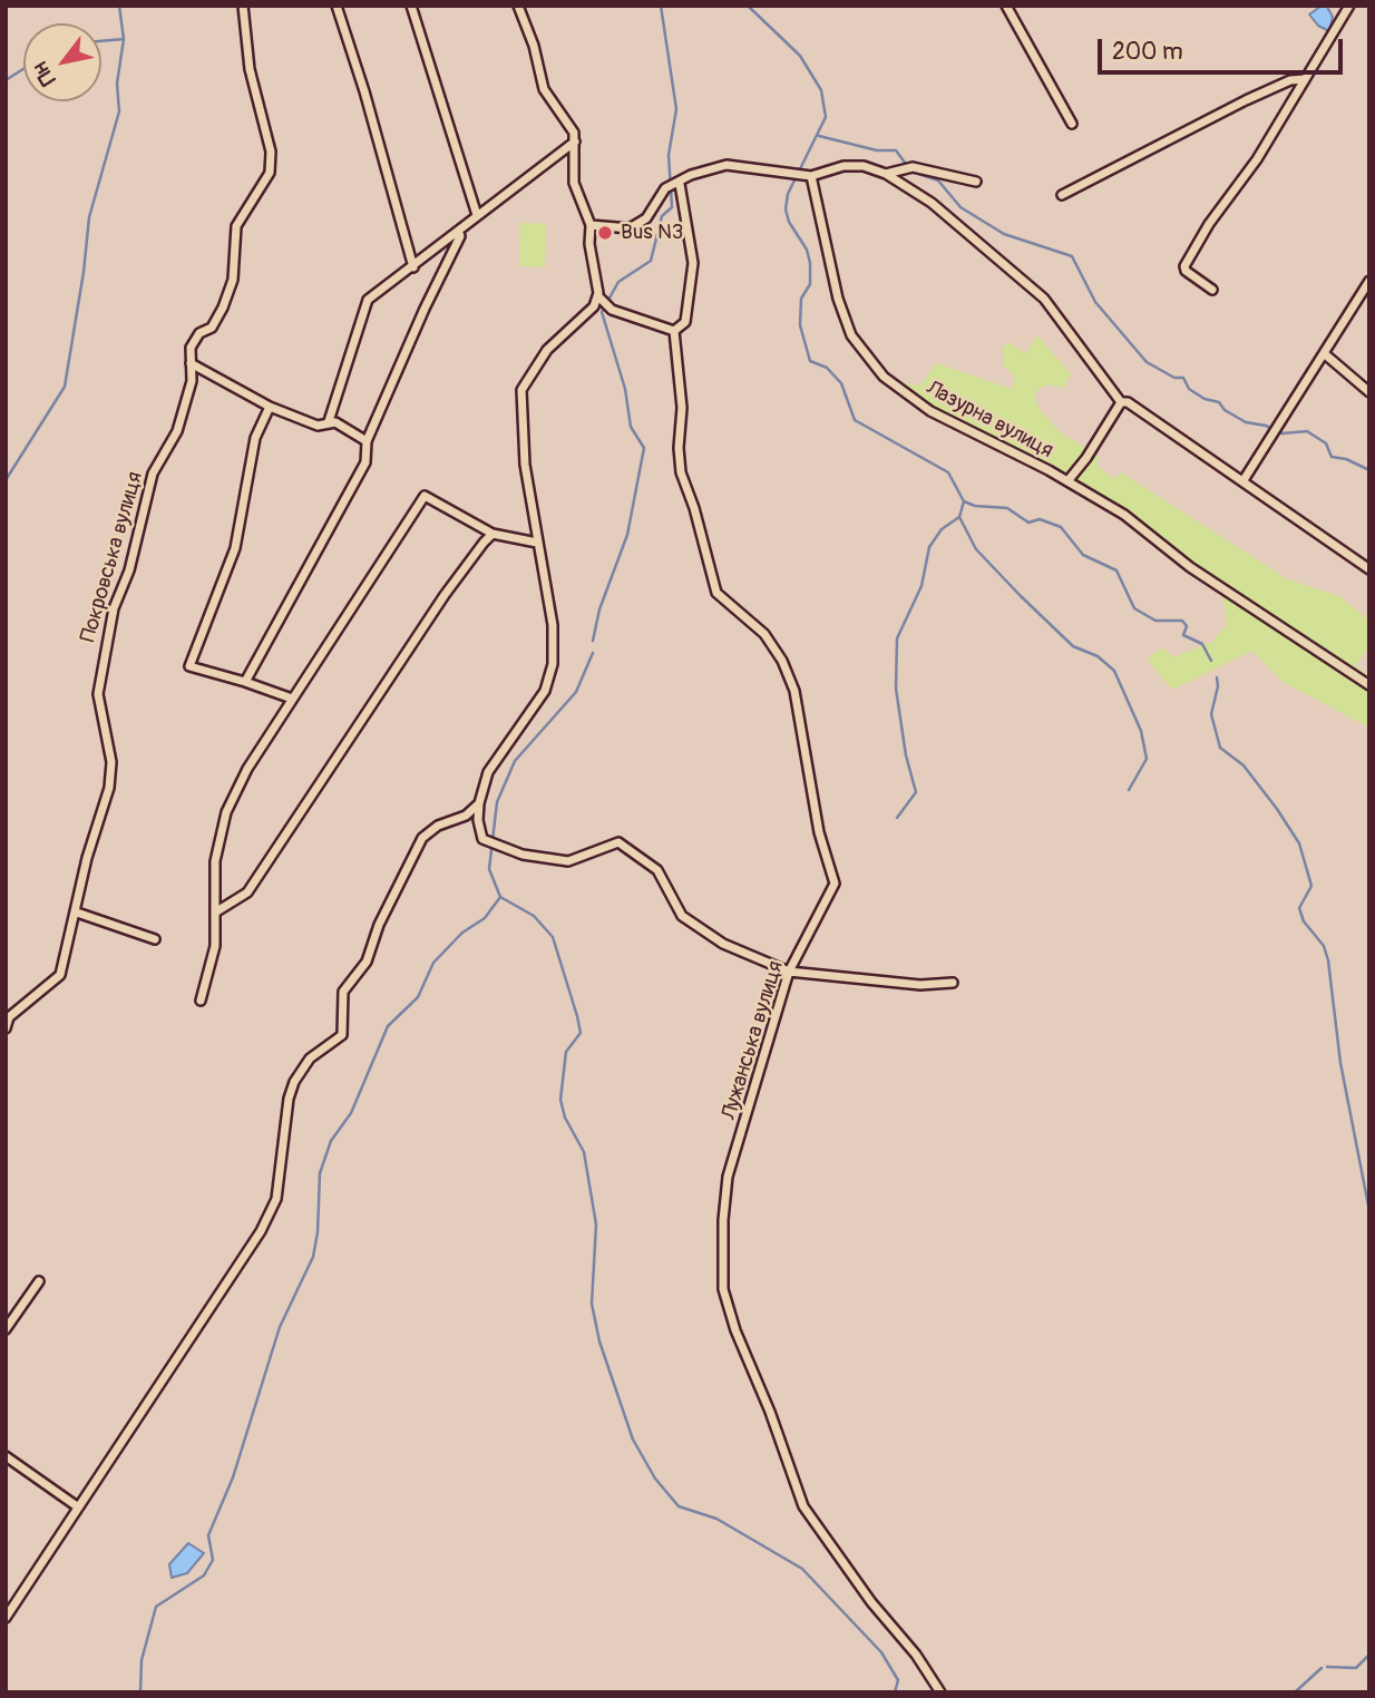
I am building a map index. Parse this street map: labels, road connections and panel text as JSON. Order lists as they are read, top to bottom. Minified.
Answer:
{"streets":{"street":["Лазурна вулиця","Покровська вулиця","Лужанська вулиця"]},"places":["Bus N3"],"scale_bar":"200 m","north":"bottom left"}
